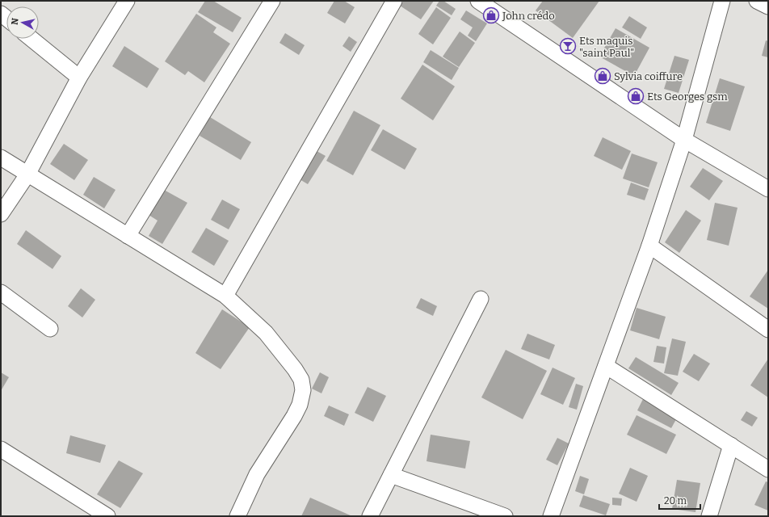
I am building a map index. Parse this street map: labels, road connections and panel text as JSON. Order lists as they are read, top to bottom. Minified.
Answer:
{"places":{"shop":["John crédo","Sylvia coiffure","Ets Georges gsm"],"bar":["Ets maquis \"saint Paul\""]},"scale_bar":"20 m","north":"left"}
